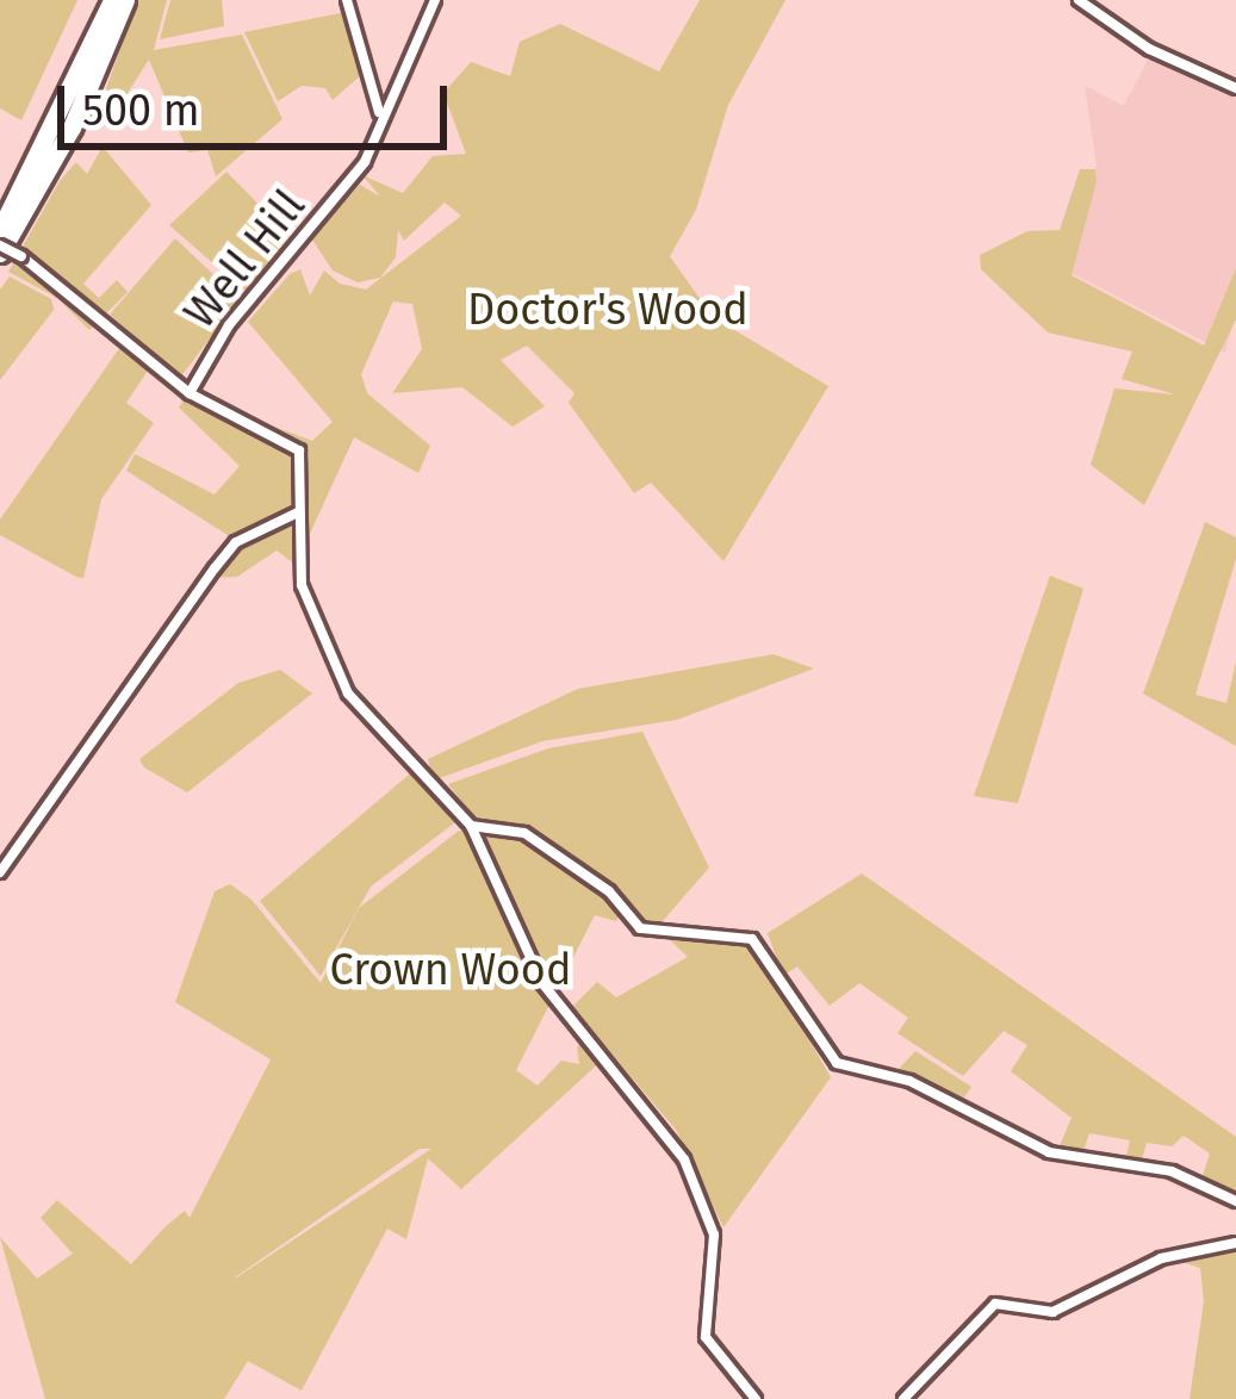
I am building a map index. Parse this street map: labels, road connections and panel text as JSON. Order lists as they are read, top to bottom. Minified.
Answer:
{"streets":{"street":["Well Hill"]},"parks":["Doctor's Wood","Crown Wood"],"scale_bar":"500 m"}
